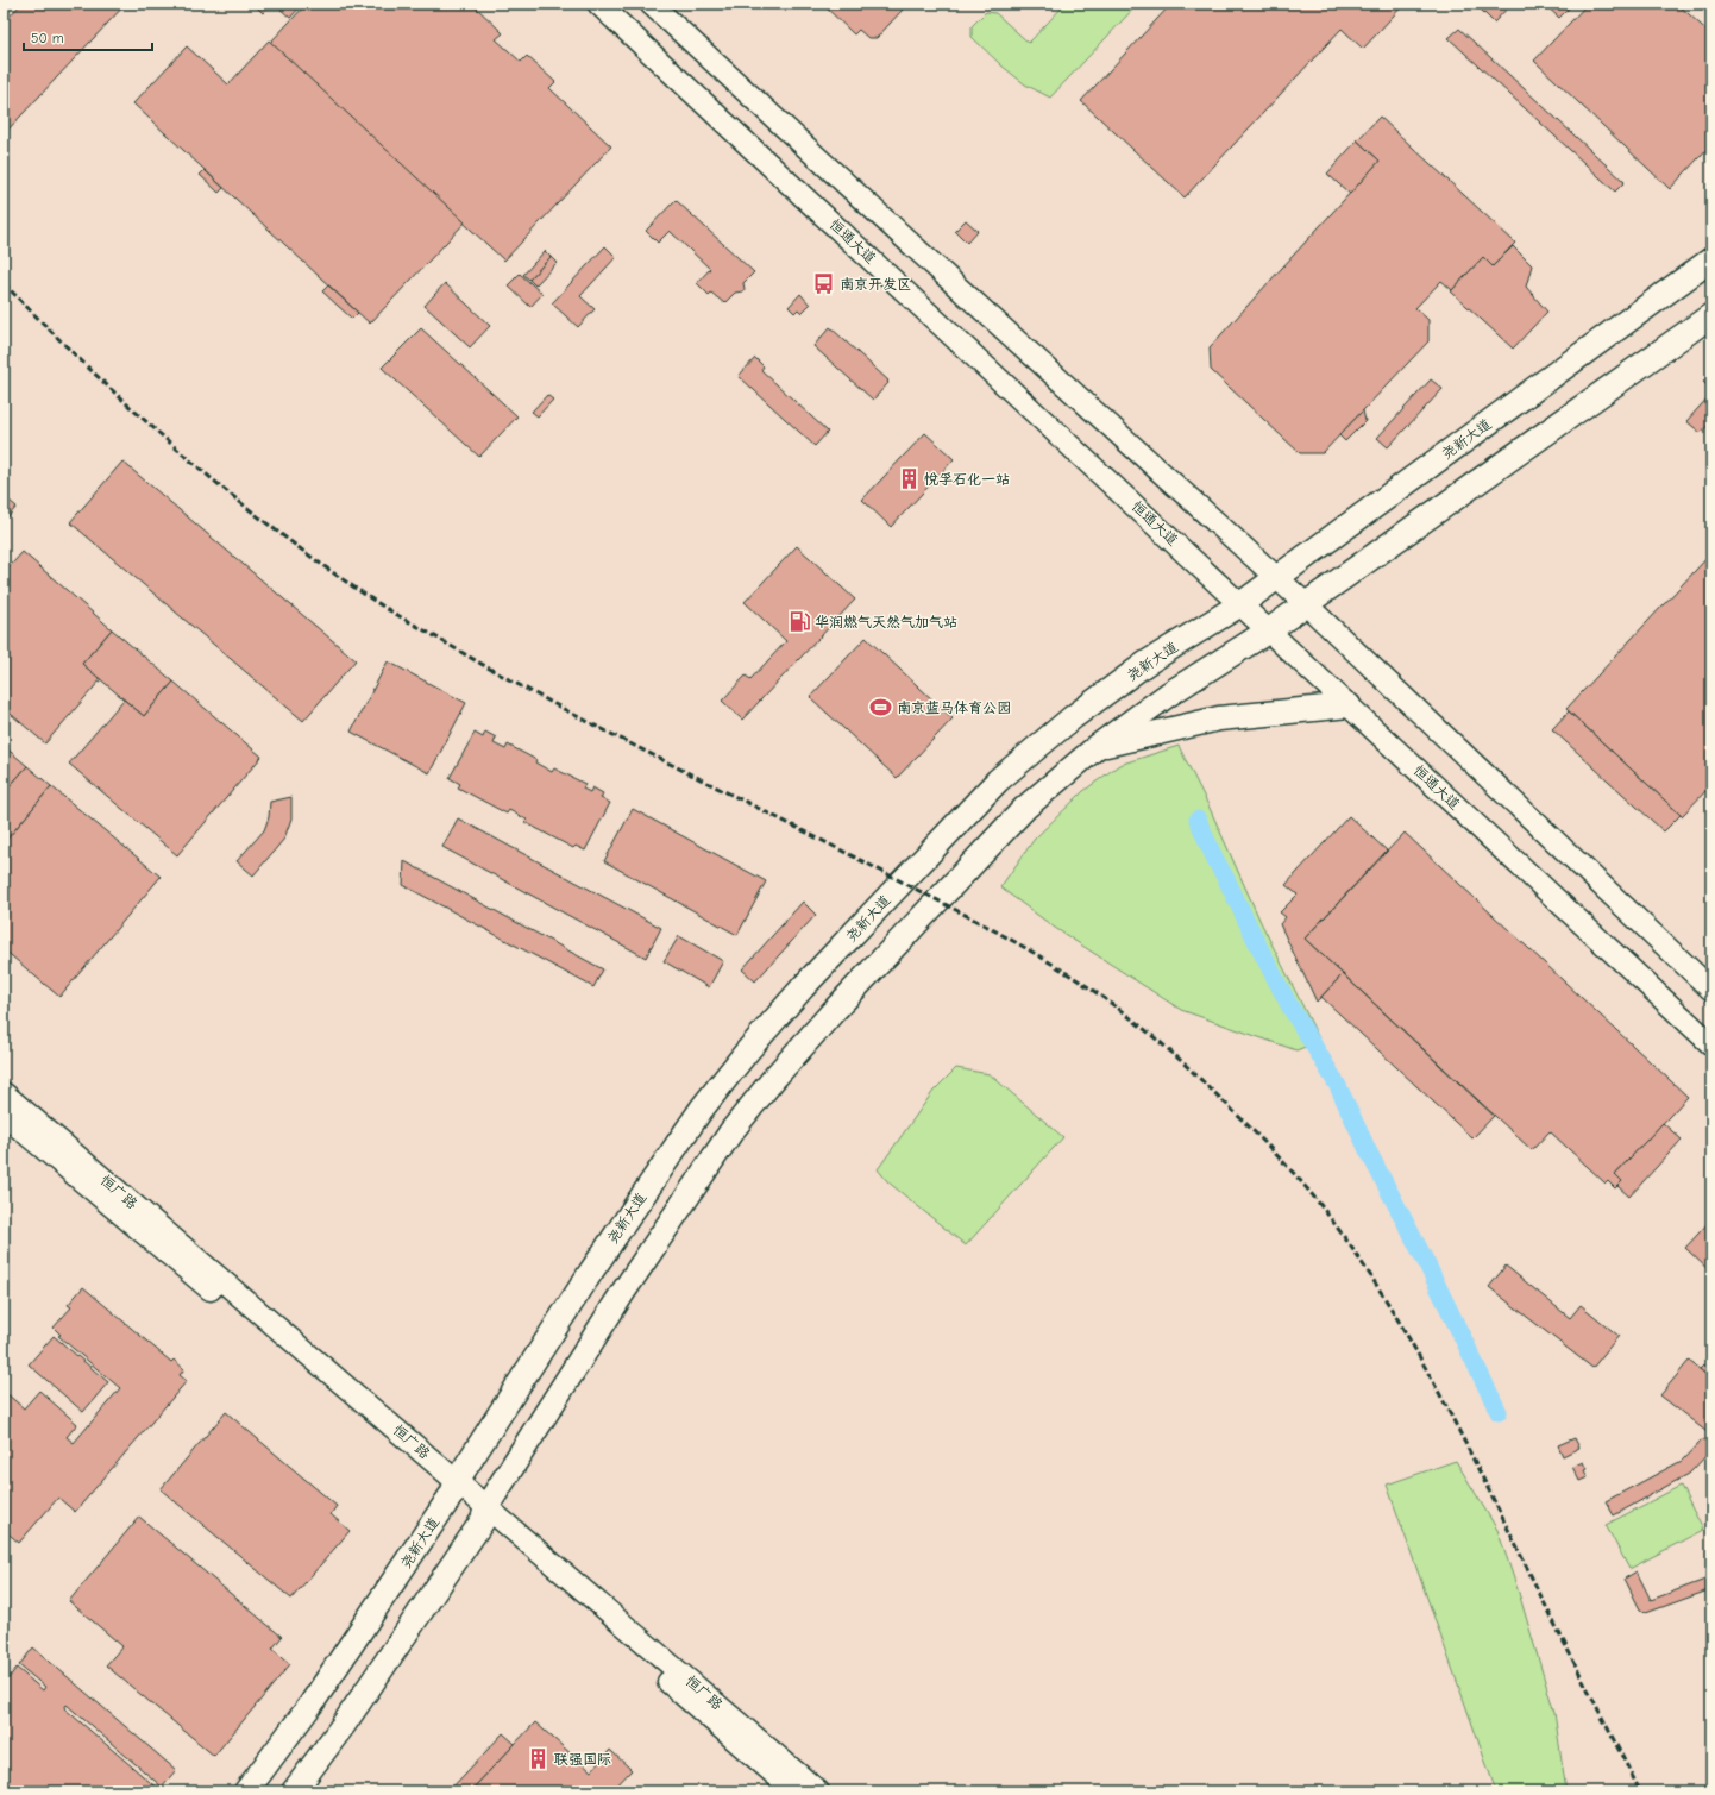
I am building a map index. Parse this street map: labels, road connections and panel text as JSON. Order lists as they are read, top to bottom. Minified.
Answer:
{"streets":{"main road":["恒通大道","尧新大道","恒广路"]},"crossings":[["恒通大道","尧新大道"],["尧新大道","恒广路"]],"places":{"bus stop":["南京开发区"],"building":["悦孚石化一站","联强国际"],"fuel station":["华润燃气天然气加气站"],"sports":["南京蓝马体育公园"]},"scale_bar":"50 m"}
